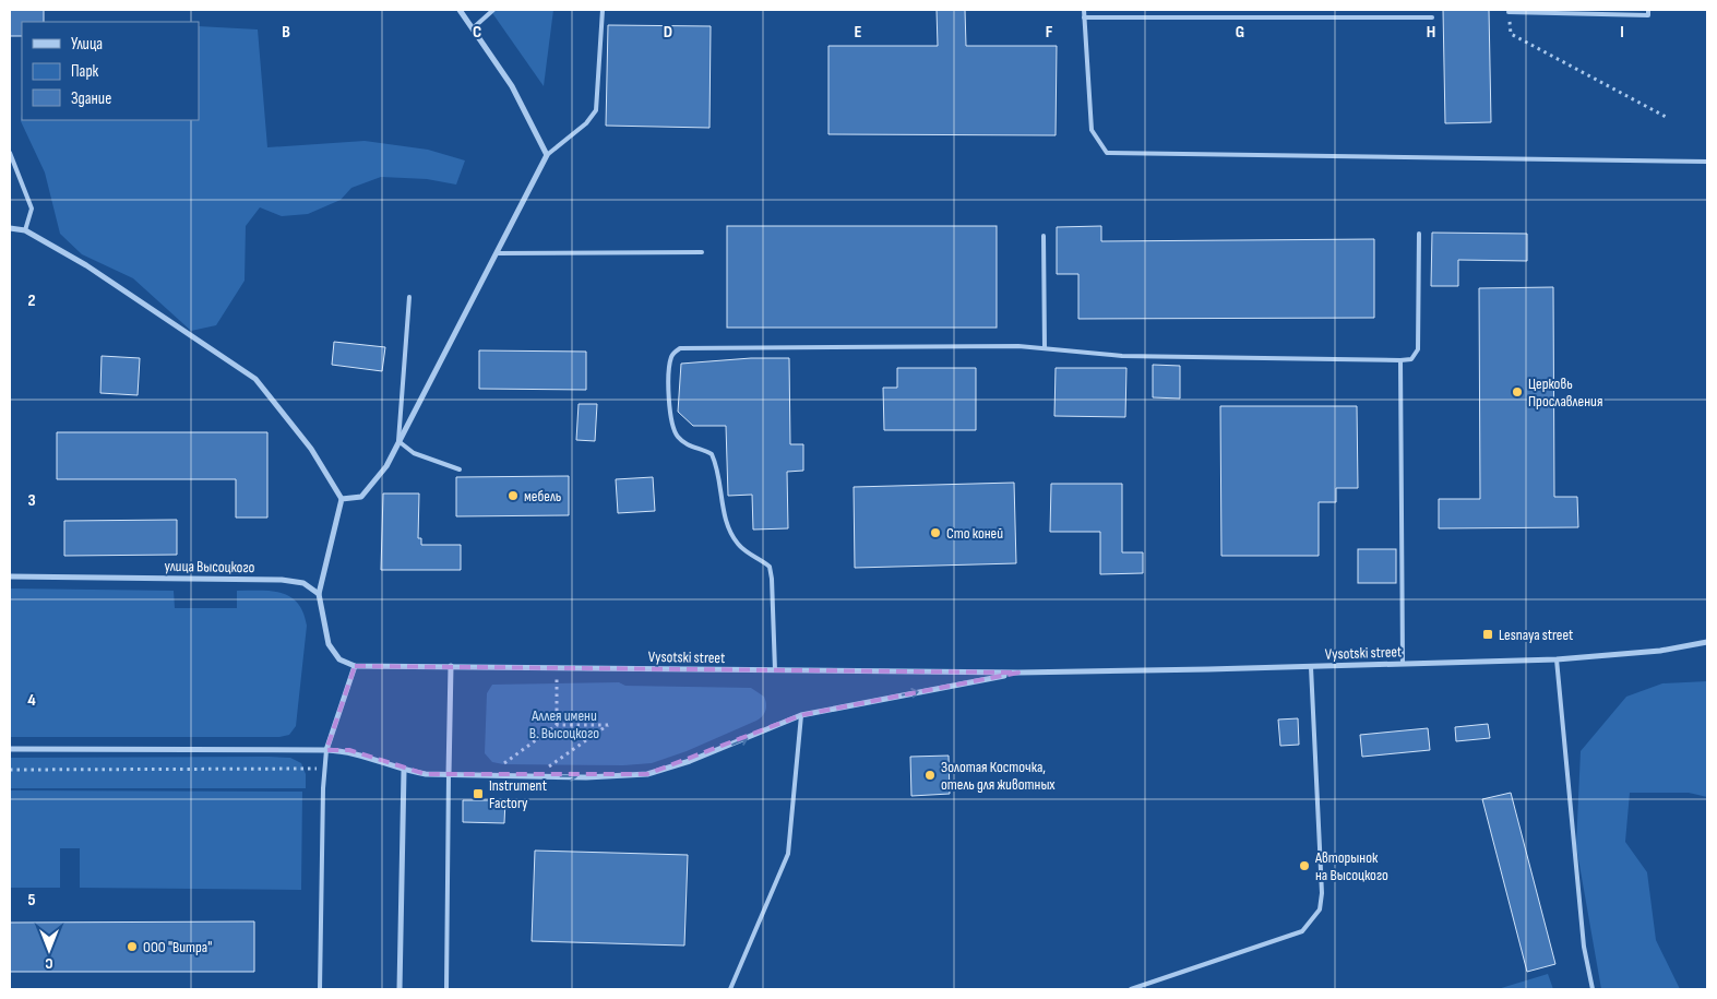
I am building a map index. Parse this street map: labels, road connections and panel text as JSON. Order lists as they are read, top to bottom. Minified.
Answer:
{"streets":{"street":["улица Высоцкого","Vysotski street"]},"parks":["Аллея имени В. Высоцкого"],"places":{"other":["Церковь Прославления","мебель","Сто коней","Золотая Косточка, отель для животных","Авторынок на Высоцкого","ООО \"Витра\""],"transit":["Lesnaya street","Instrument Factory"]},"legend":["Улица","Парк","Здание"],"north":"bottom","grid":{"columns":["B","C","D","E","F","G","H","I"],"rows":["2","3","4","5"]}}
